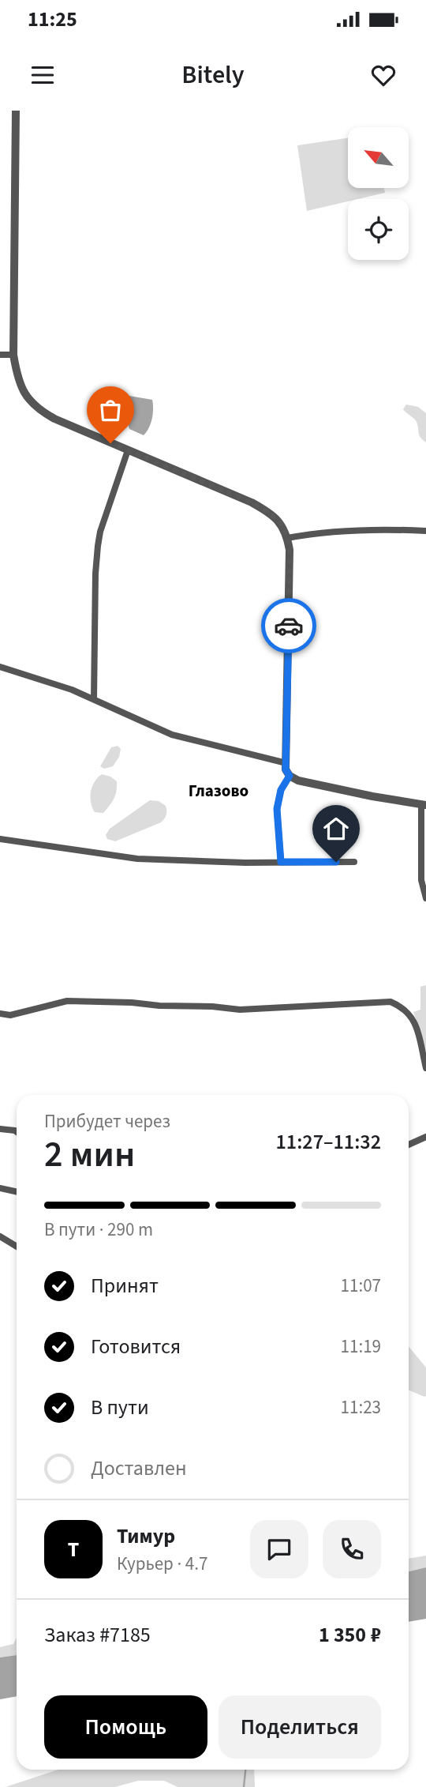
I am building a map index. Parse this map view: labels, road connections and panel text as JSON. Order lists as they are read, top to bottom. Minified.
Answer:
{"districts":["Глазово"],"north":"top left","page":{"status":"11:25","header":"Bitely","heading":["2 мин","Прибудет через","11:27–11:32"],"panel":["Тимур","Курьер · 4.7","Заказ #7185","1 350 ₽"],"bar":"В пути · 290 m","list":[["Принят","11:07"],["Готовится","11:19"],["В пути","11:23"],"Доставлен"],"round":"Т","buttons":["Помощь","Поделиться"]}}
